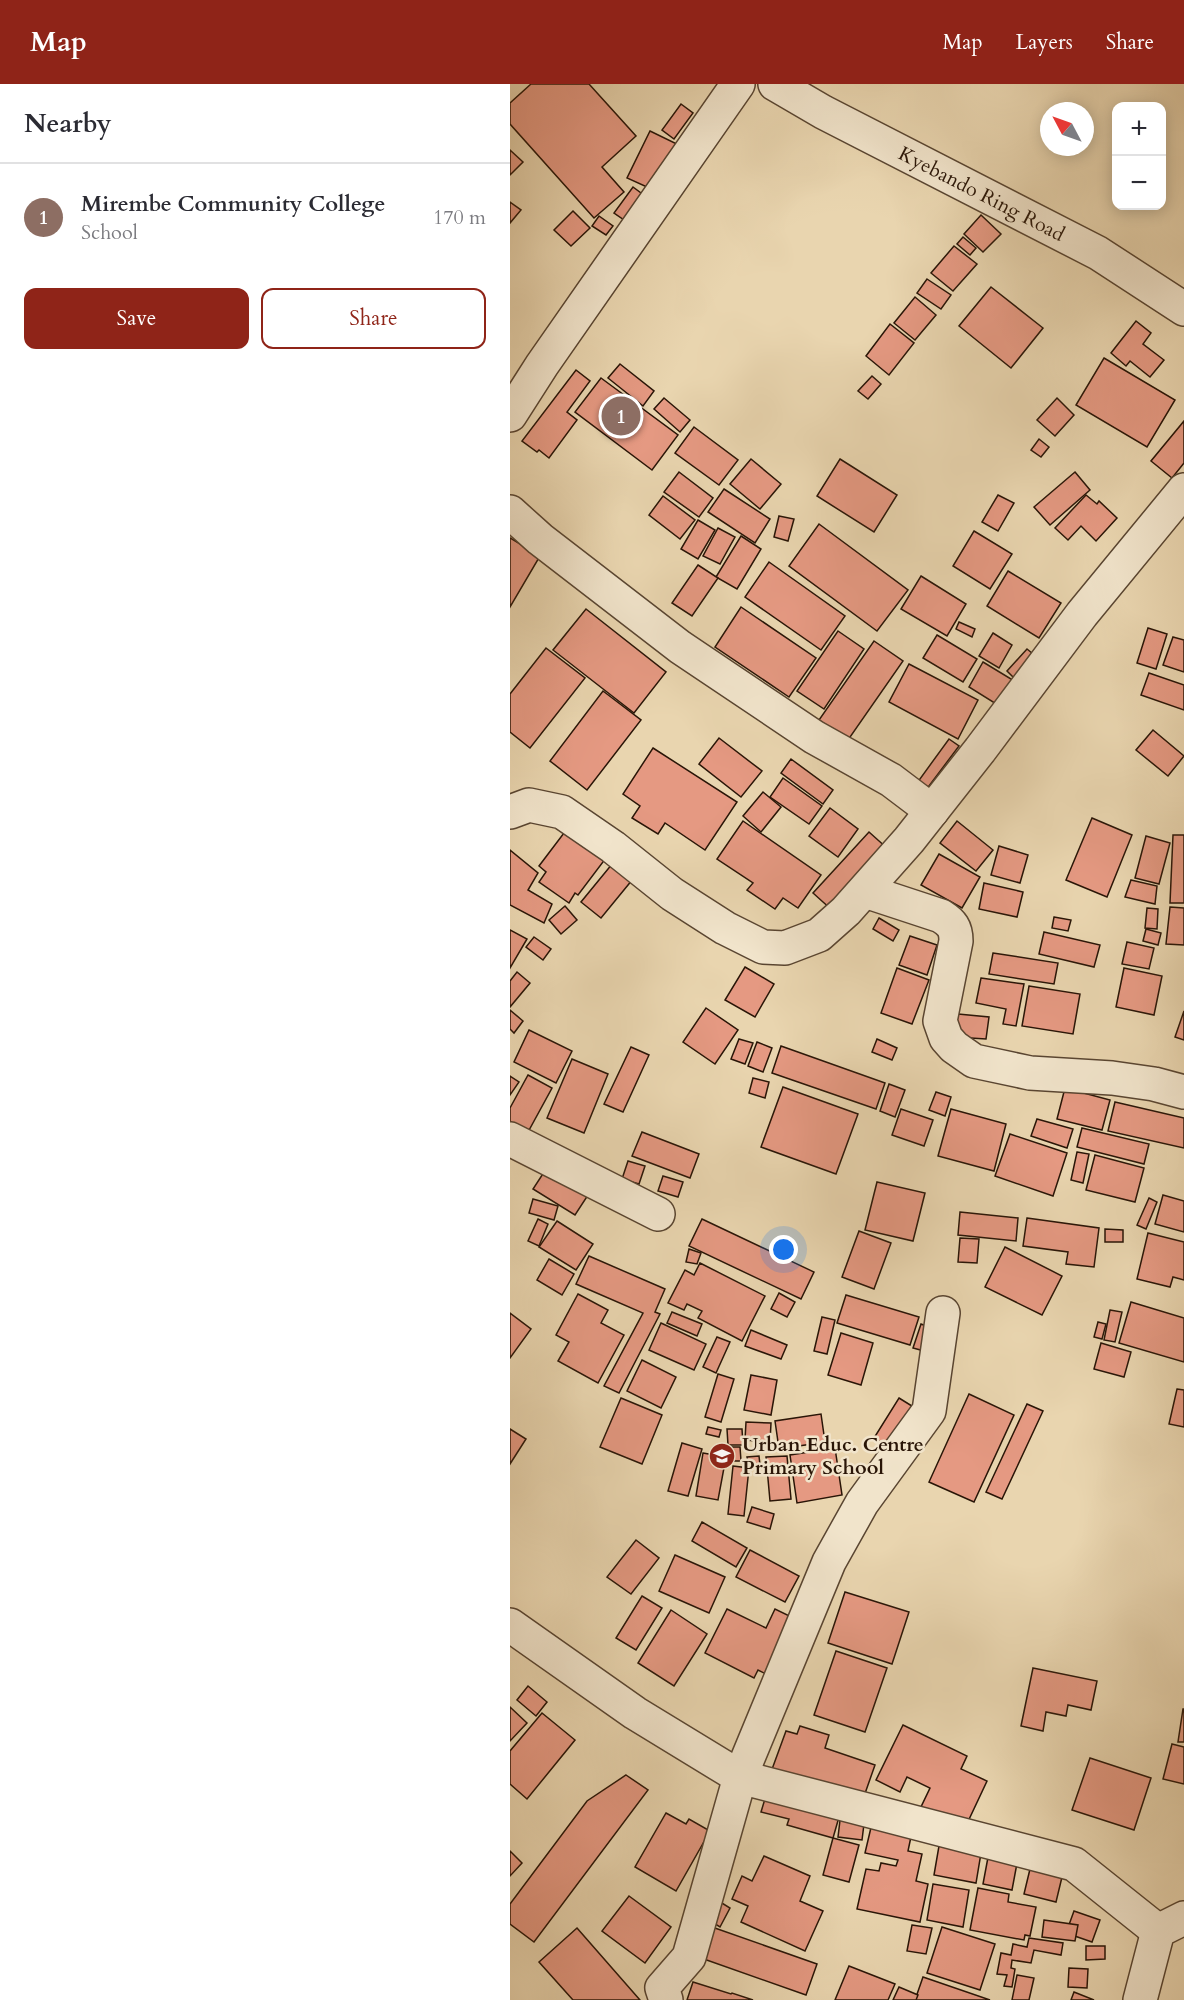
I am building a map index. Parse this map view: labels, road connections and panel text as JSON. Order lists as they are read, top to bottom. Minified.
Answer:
{"streets":{"street":["Kyebando Ring Road"]},"places":{"school or university":["Urban Educ. Centre Primary School"]},"north":"top left","page":{"header":"Map","nav":["Map","Layers","Share"],"heading":"Nearby","map_buttons":["+","−"],"list":[{"mark":"1","name":"Mirembe Community College","note":"School","value":"170 m"}],"buttons":["Save","Share"],"pins":"1"}}
